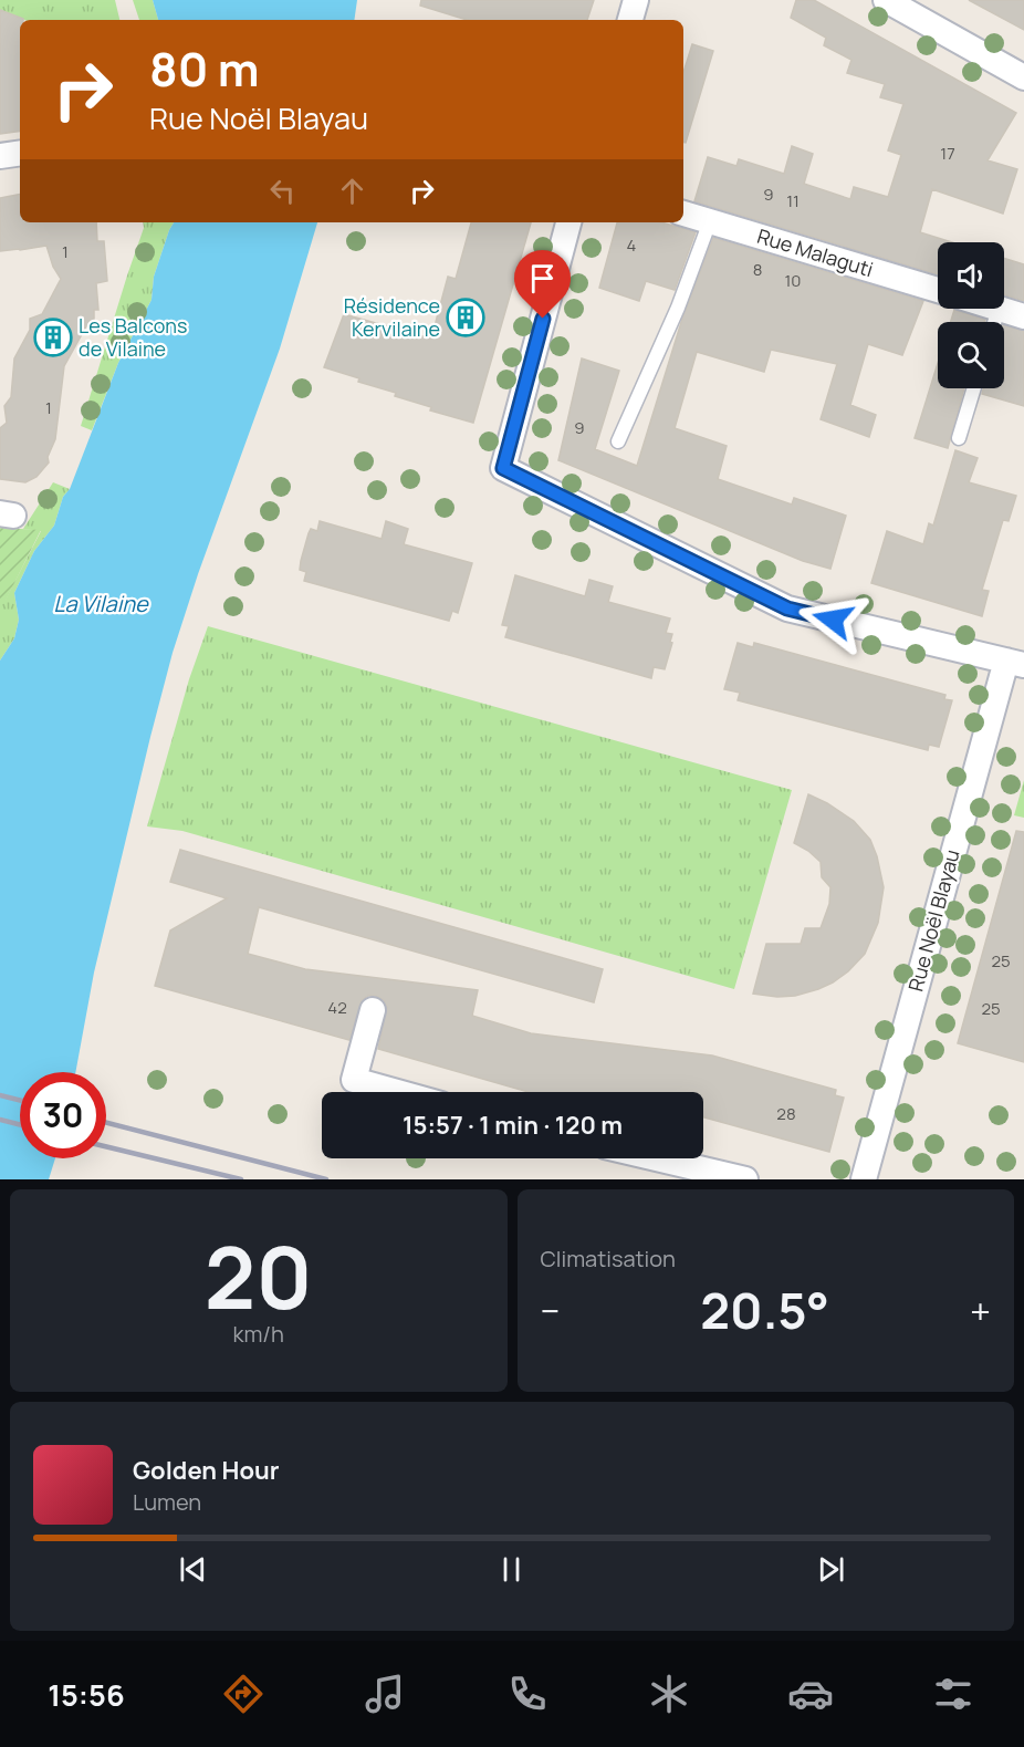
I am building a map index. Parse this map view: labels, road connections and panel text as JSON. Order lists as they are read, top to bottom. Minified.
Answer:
{"streets":{"street":["Rue Malaguti","Rue Noël Blayau"]},"water":["La Vilaine"],"places":{"building":["Résidence Kervilaine","Les Balcons de Vilaine"]},"house_numbers":["17","9","11","4","1","8","10","1","9","25","42","25","28"],"page":{"turn":["80 m","Rue Noël Blayau"],"limit":"30","trip":"15:57 · 1 min · 120 m","tile":[["20","km/h"],"Climatisation"],"heat":["−","20.5°","+"],"song":["Golden Hour","Lumen"],"tabs":"15:56"}}
